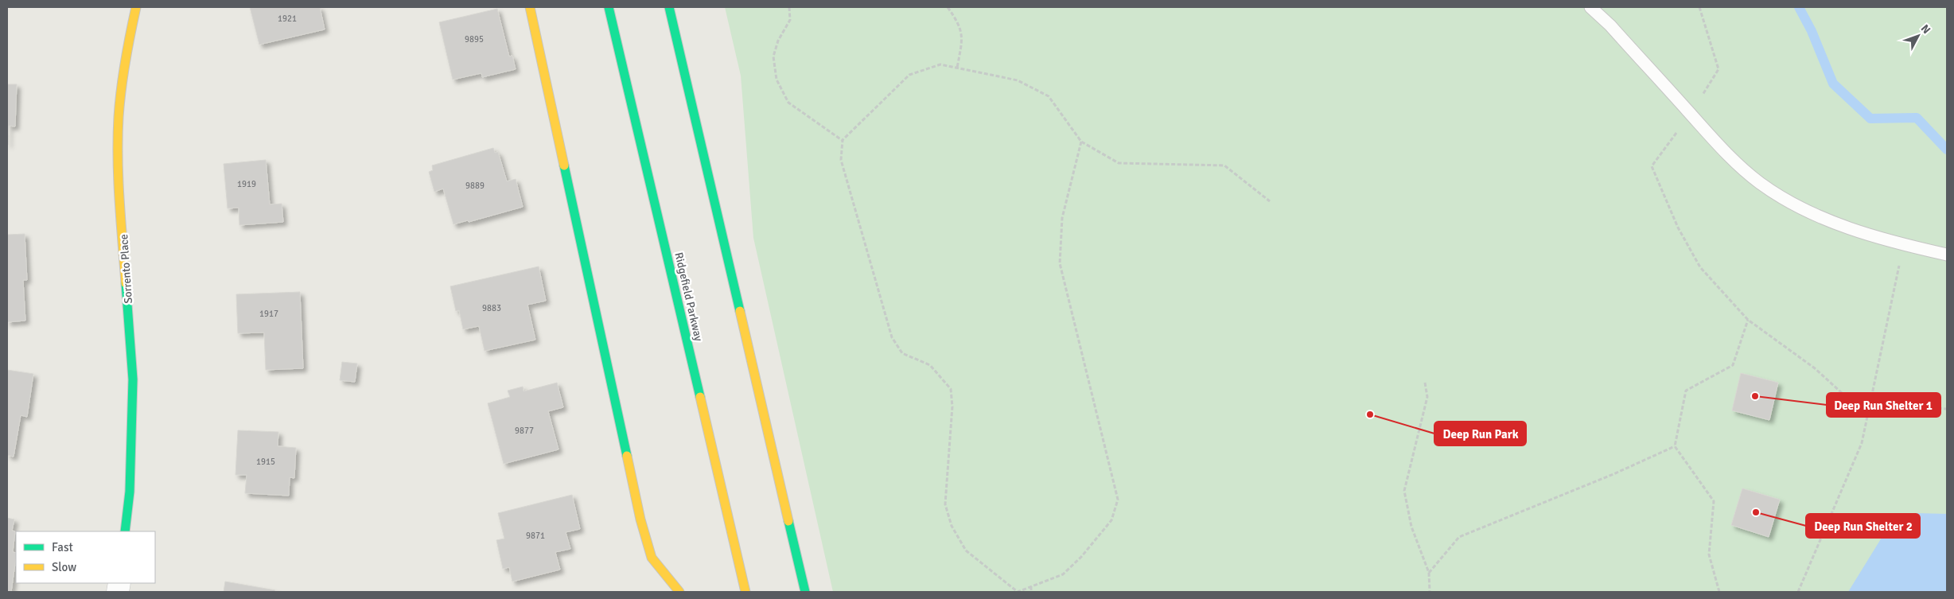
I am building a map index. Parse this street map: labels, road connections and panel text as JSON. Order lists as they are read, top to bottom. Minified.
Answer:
{"streets":{"main road":["Sorrento Place","Ridgefield Parkway"]},"places":["Deep Run Shelter 1","Deep Run Park","Deep Run Shelter 2"],"house_numbers":["1921","9895","1919","9889","9883","1917","9877","1915","9871"],"legend":["Fast","Slow"],"north":"top right"}
